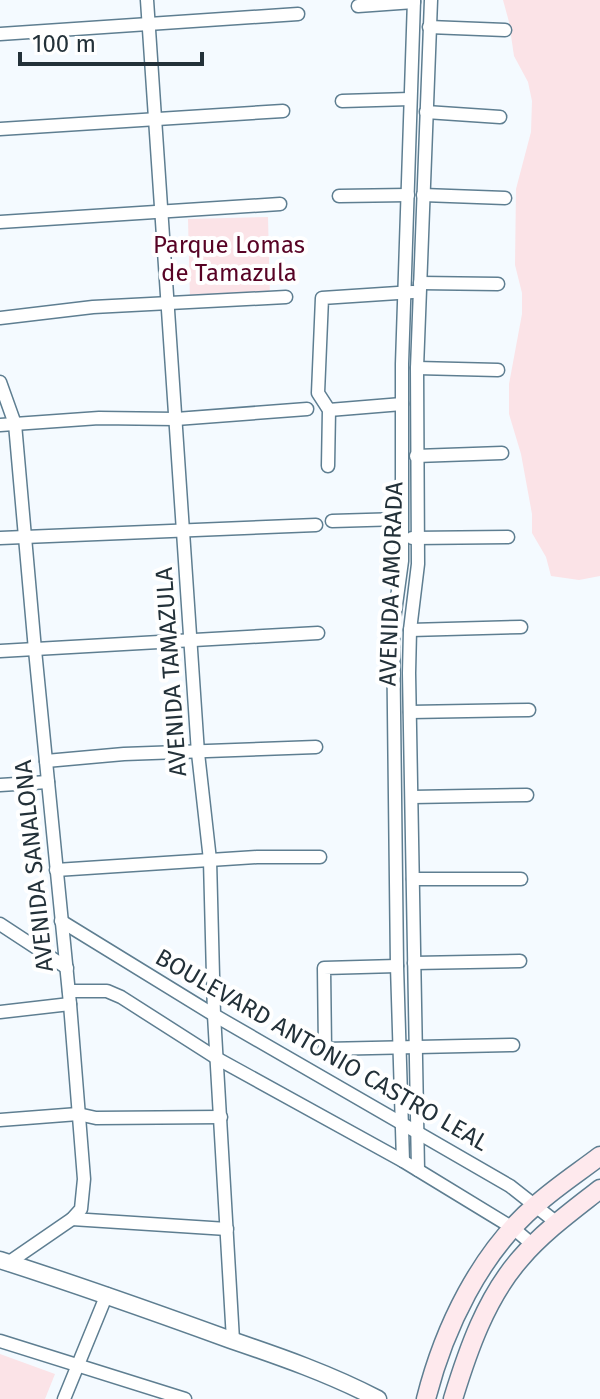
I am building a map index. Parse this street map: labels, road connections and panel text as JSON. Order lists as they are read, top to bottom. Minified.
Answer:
{"streets":{"street":["AVENIDA AMORADA","AVENIDA TAMAZULA","AVENIDA SANALONA","BOULEVARD ANTONIO CASTRO LEAL"]},"crossings":[["AVENIDA AMORADA","BOULEVARD ANTONIO CASTRO LEAL"],["AVENIDA TAMAZULA","BOULEVARD ANTONIO CASTRO LEAL"],["AVENIDA SANALONA","BOULEVARD ANTONIO CASTRO LEAL"]],"parks":["Parque Lomas de Tamazula"],"scale_bar":"100 m"}
